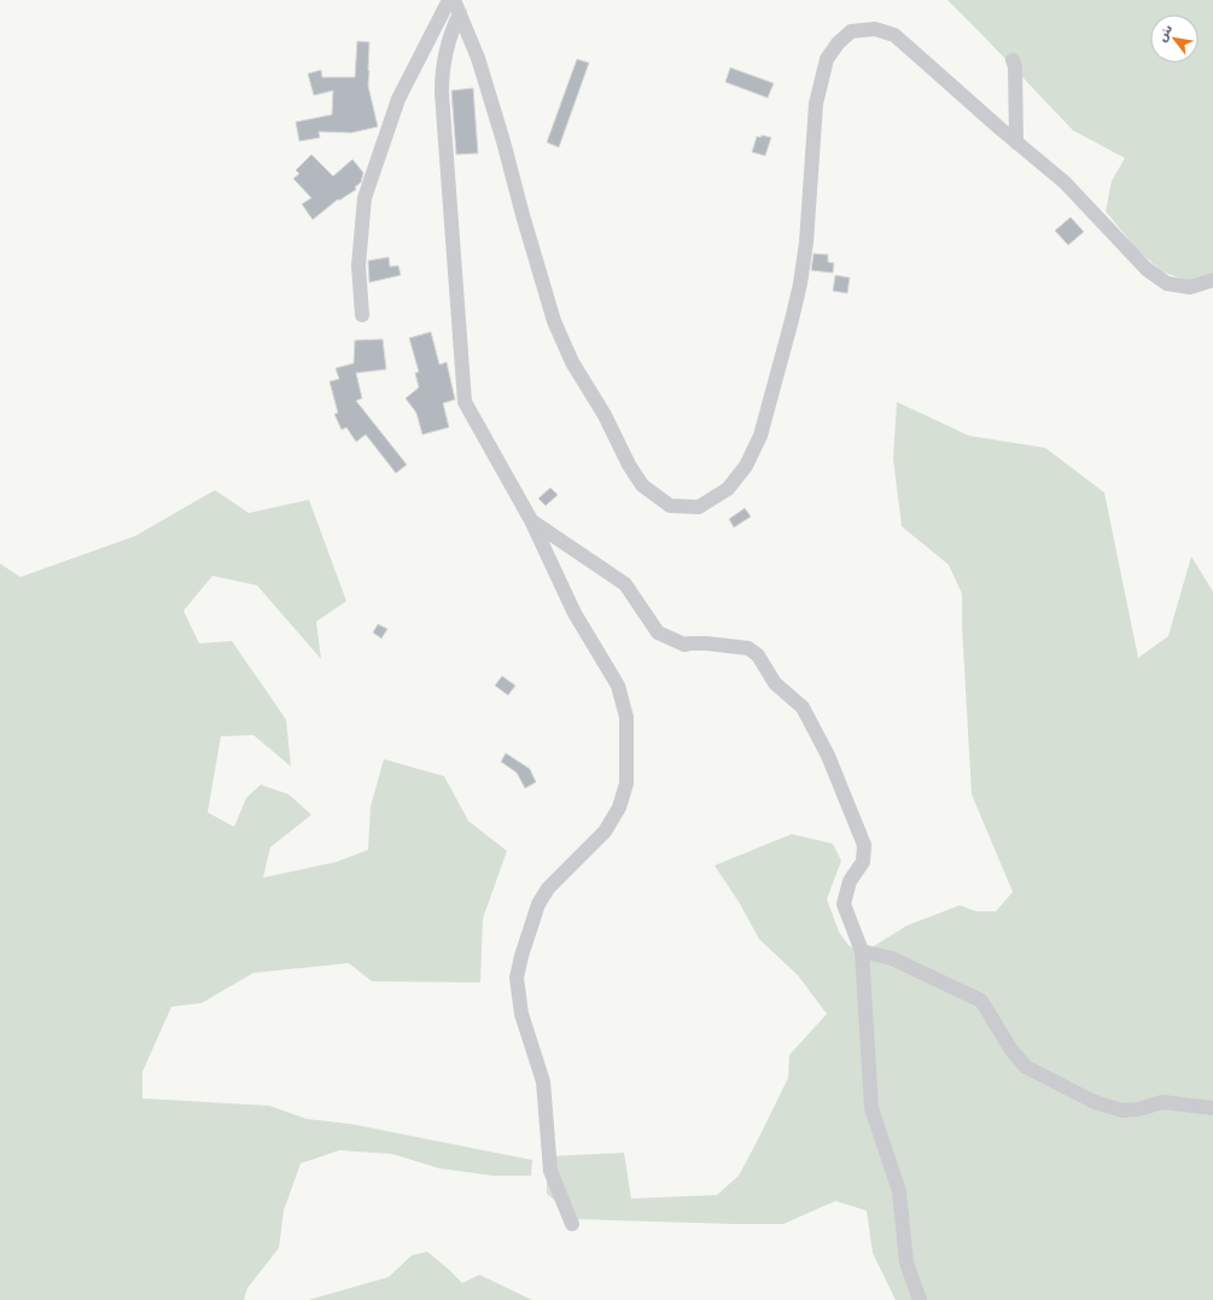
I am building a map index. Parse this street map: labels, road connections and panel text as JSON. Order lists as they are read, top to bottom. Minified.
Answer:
{"north":"top left"}
